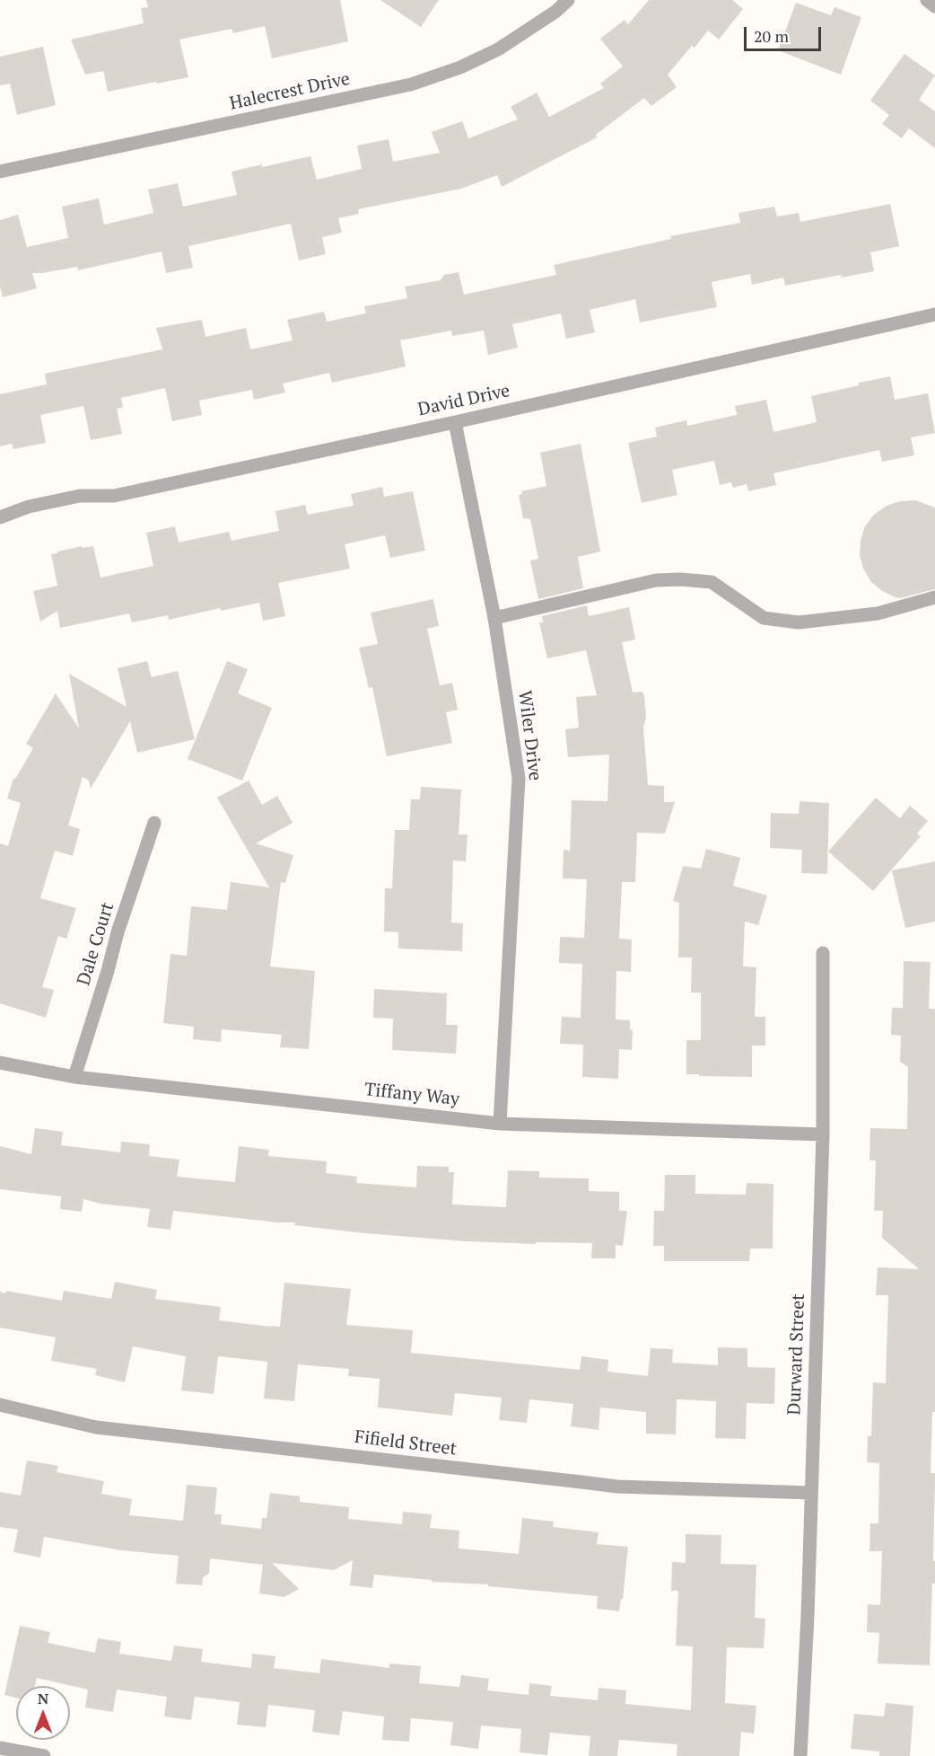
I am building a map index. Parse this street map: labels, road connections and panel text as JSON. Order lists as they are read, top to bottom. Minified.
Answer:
{"streets":{"street":["Halecrest Drive","David Drive","Wiler Drive","Dale Court","Tiffany Way","Durward Street","Fifield Street"]},"crossings":[["David Drive","Wiler Drive"],["Wiler Drive","Tiffany Way"],["Dale Court","Tiffany Way"],["Tiffany Way","Durward Street"],["Durward Street","Fifield Street"]],"scale_bar":"20 m","north":"top"}
